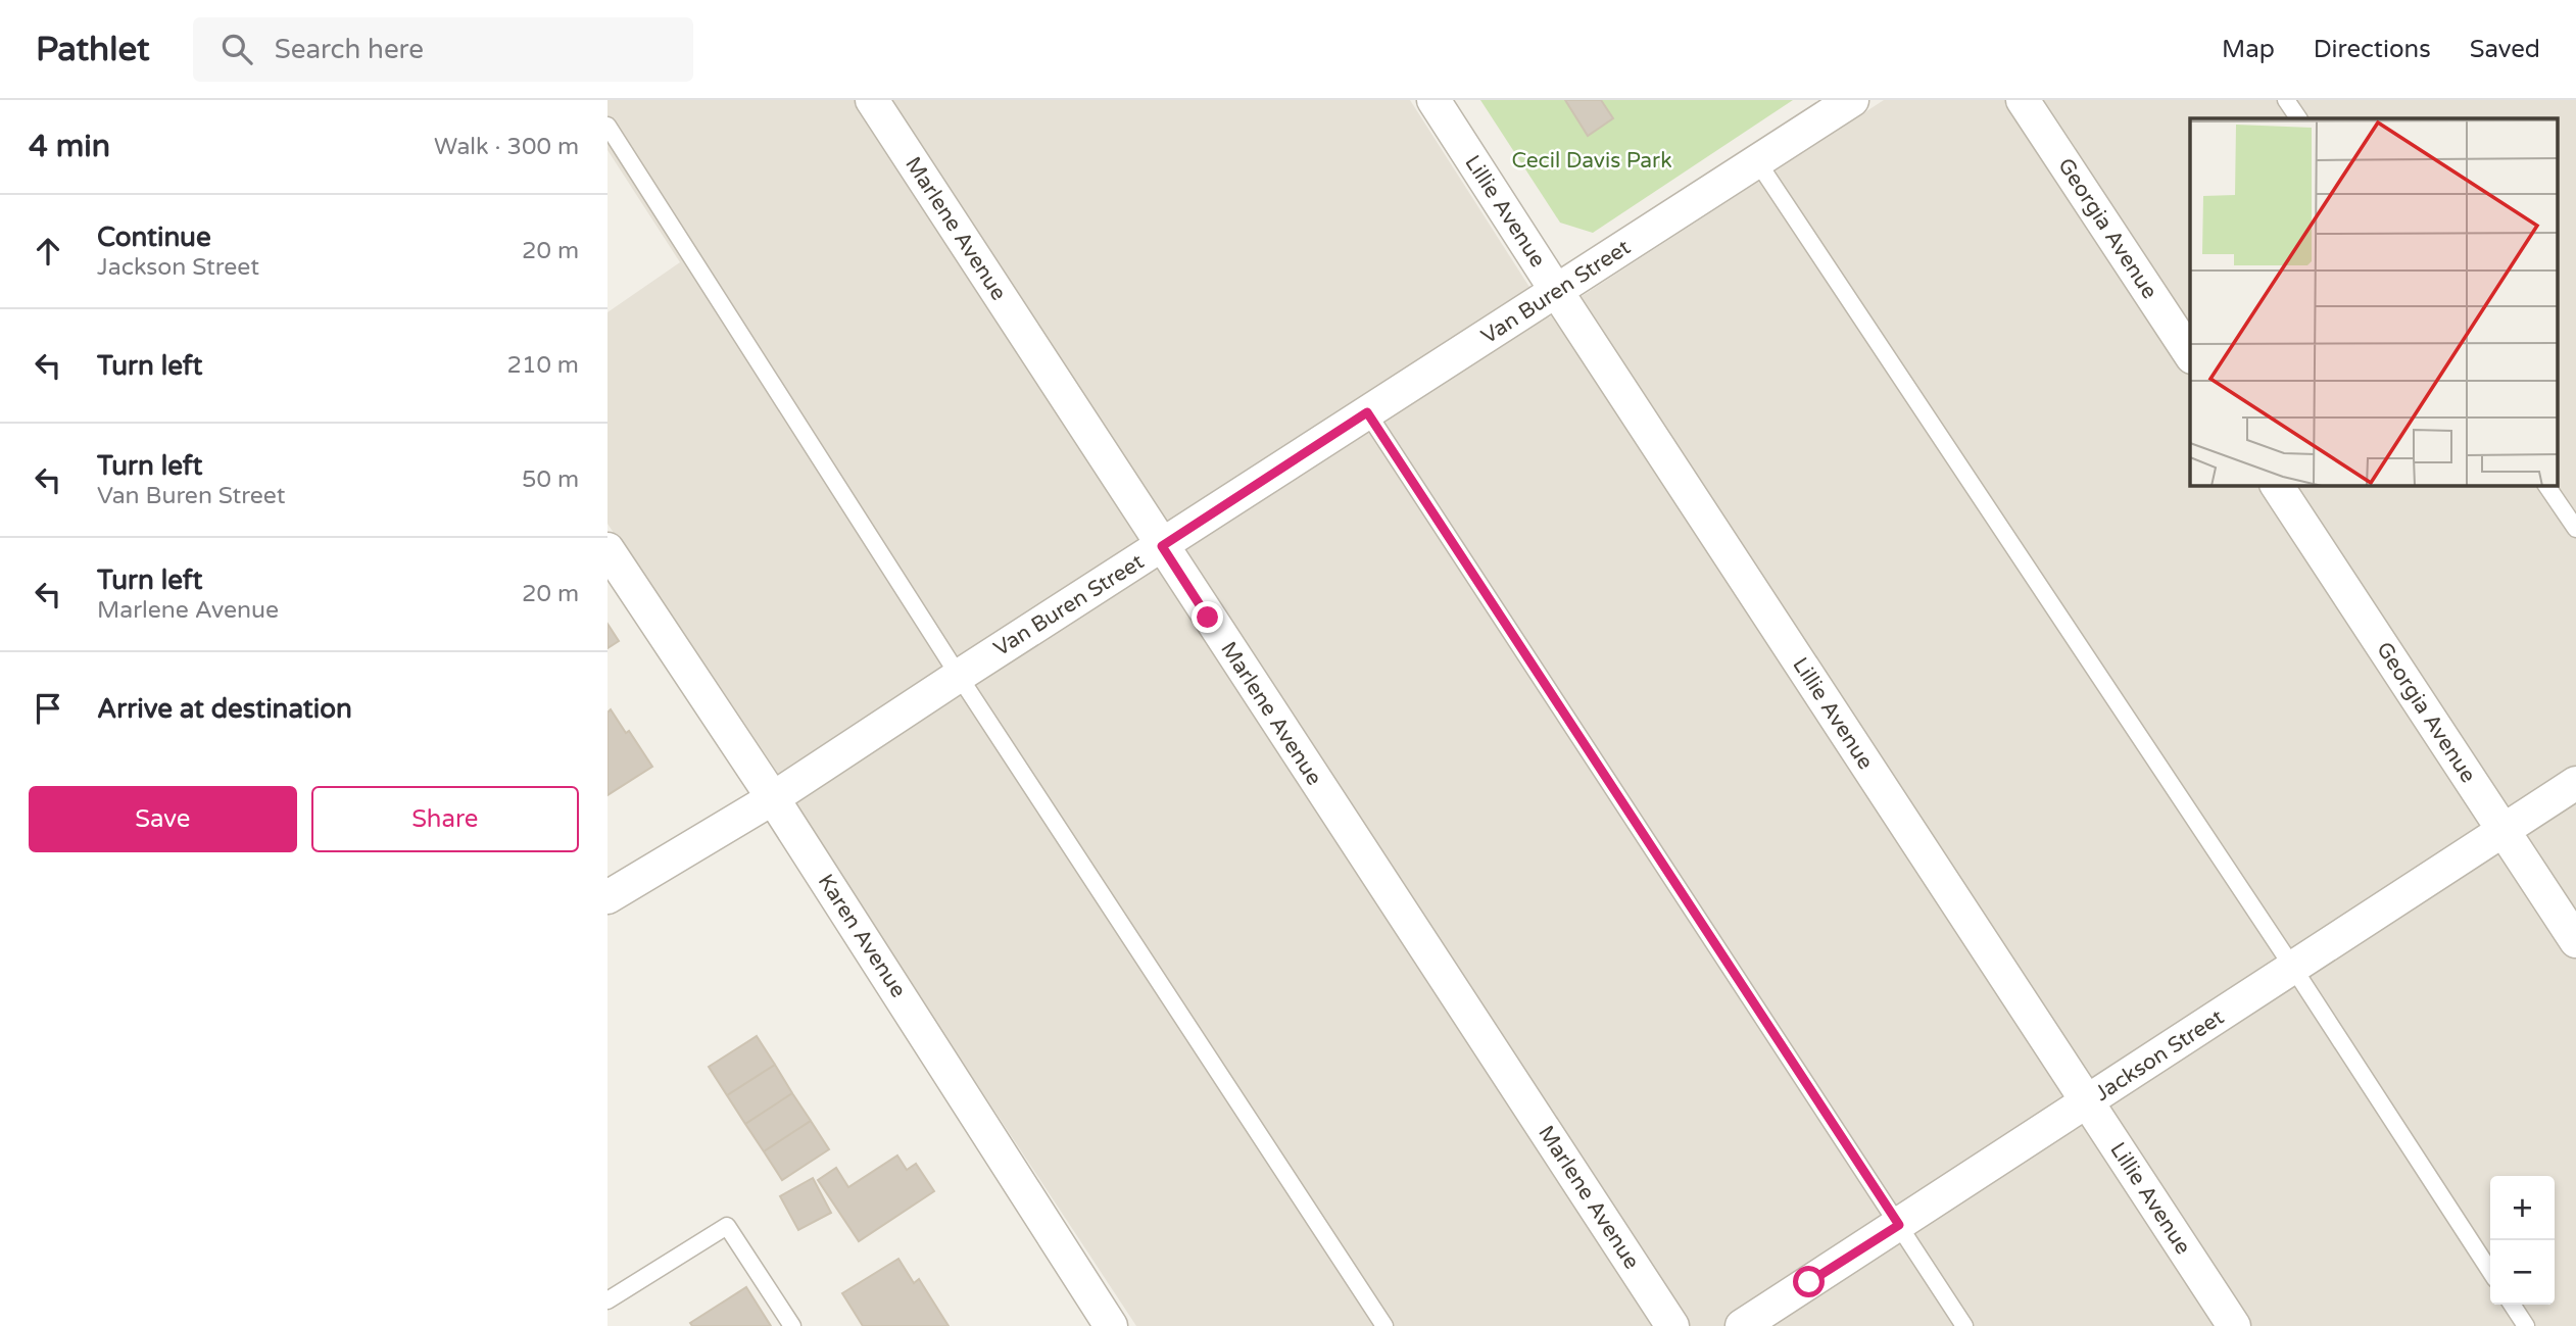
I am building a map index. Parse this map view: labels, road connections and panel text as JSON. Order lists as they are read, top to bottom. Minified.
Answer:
{"streets":{"street":["Lillie Avenue","Marlene Avenue","Georgia Avenue","Van Buren Street","Karen Avenue","Jackson Street"]},"crossings":[["Lillie Avenue","Van Buren Street"],["Lillie Avenue","Jackson Street"],["Marlene Avenue","Van Buren Street"],["Georgia Avenue","Jackson Street"],["Van Buren Street","Karen Avenue"]],"parks":["Cecil Davis Park"],"page":{"header":"Pathlet","search":"Search here","nav":["Map","Directions","Saved"],"heading":["4 min","Walk · 300 m"],"list":[["Continue","Jackson Street","20 m"],["Turn left","210 m"],["Turn left","Van Buren Street","50 m"],["Turn left","Marlene Avenue","20 m"],"Arrive at destination"],"buttons":["Save","Share"],"map_buttons":["+","−"]}}
